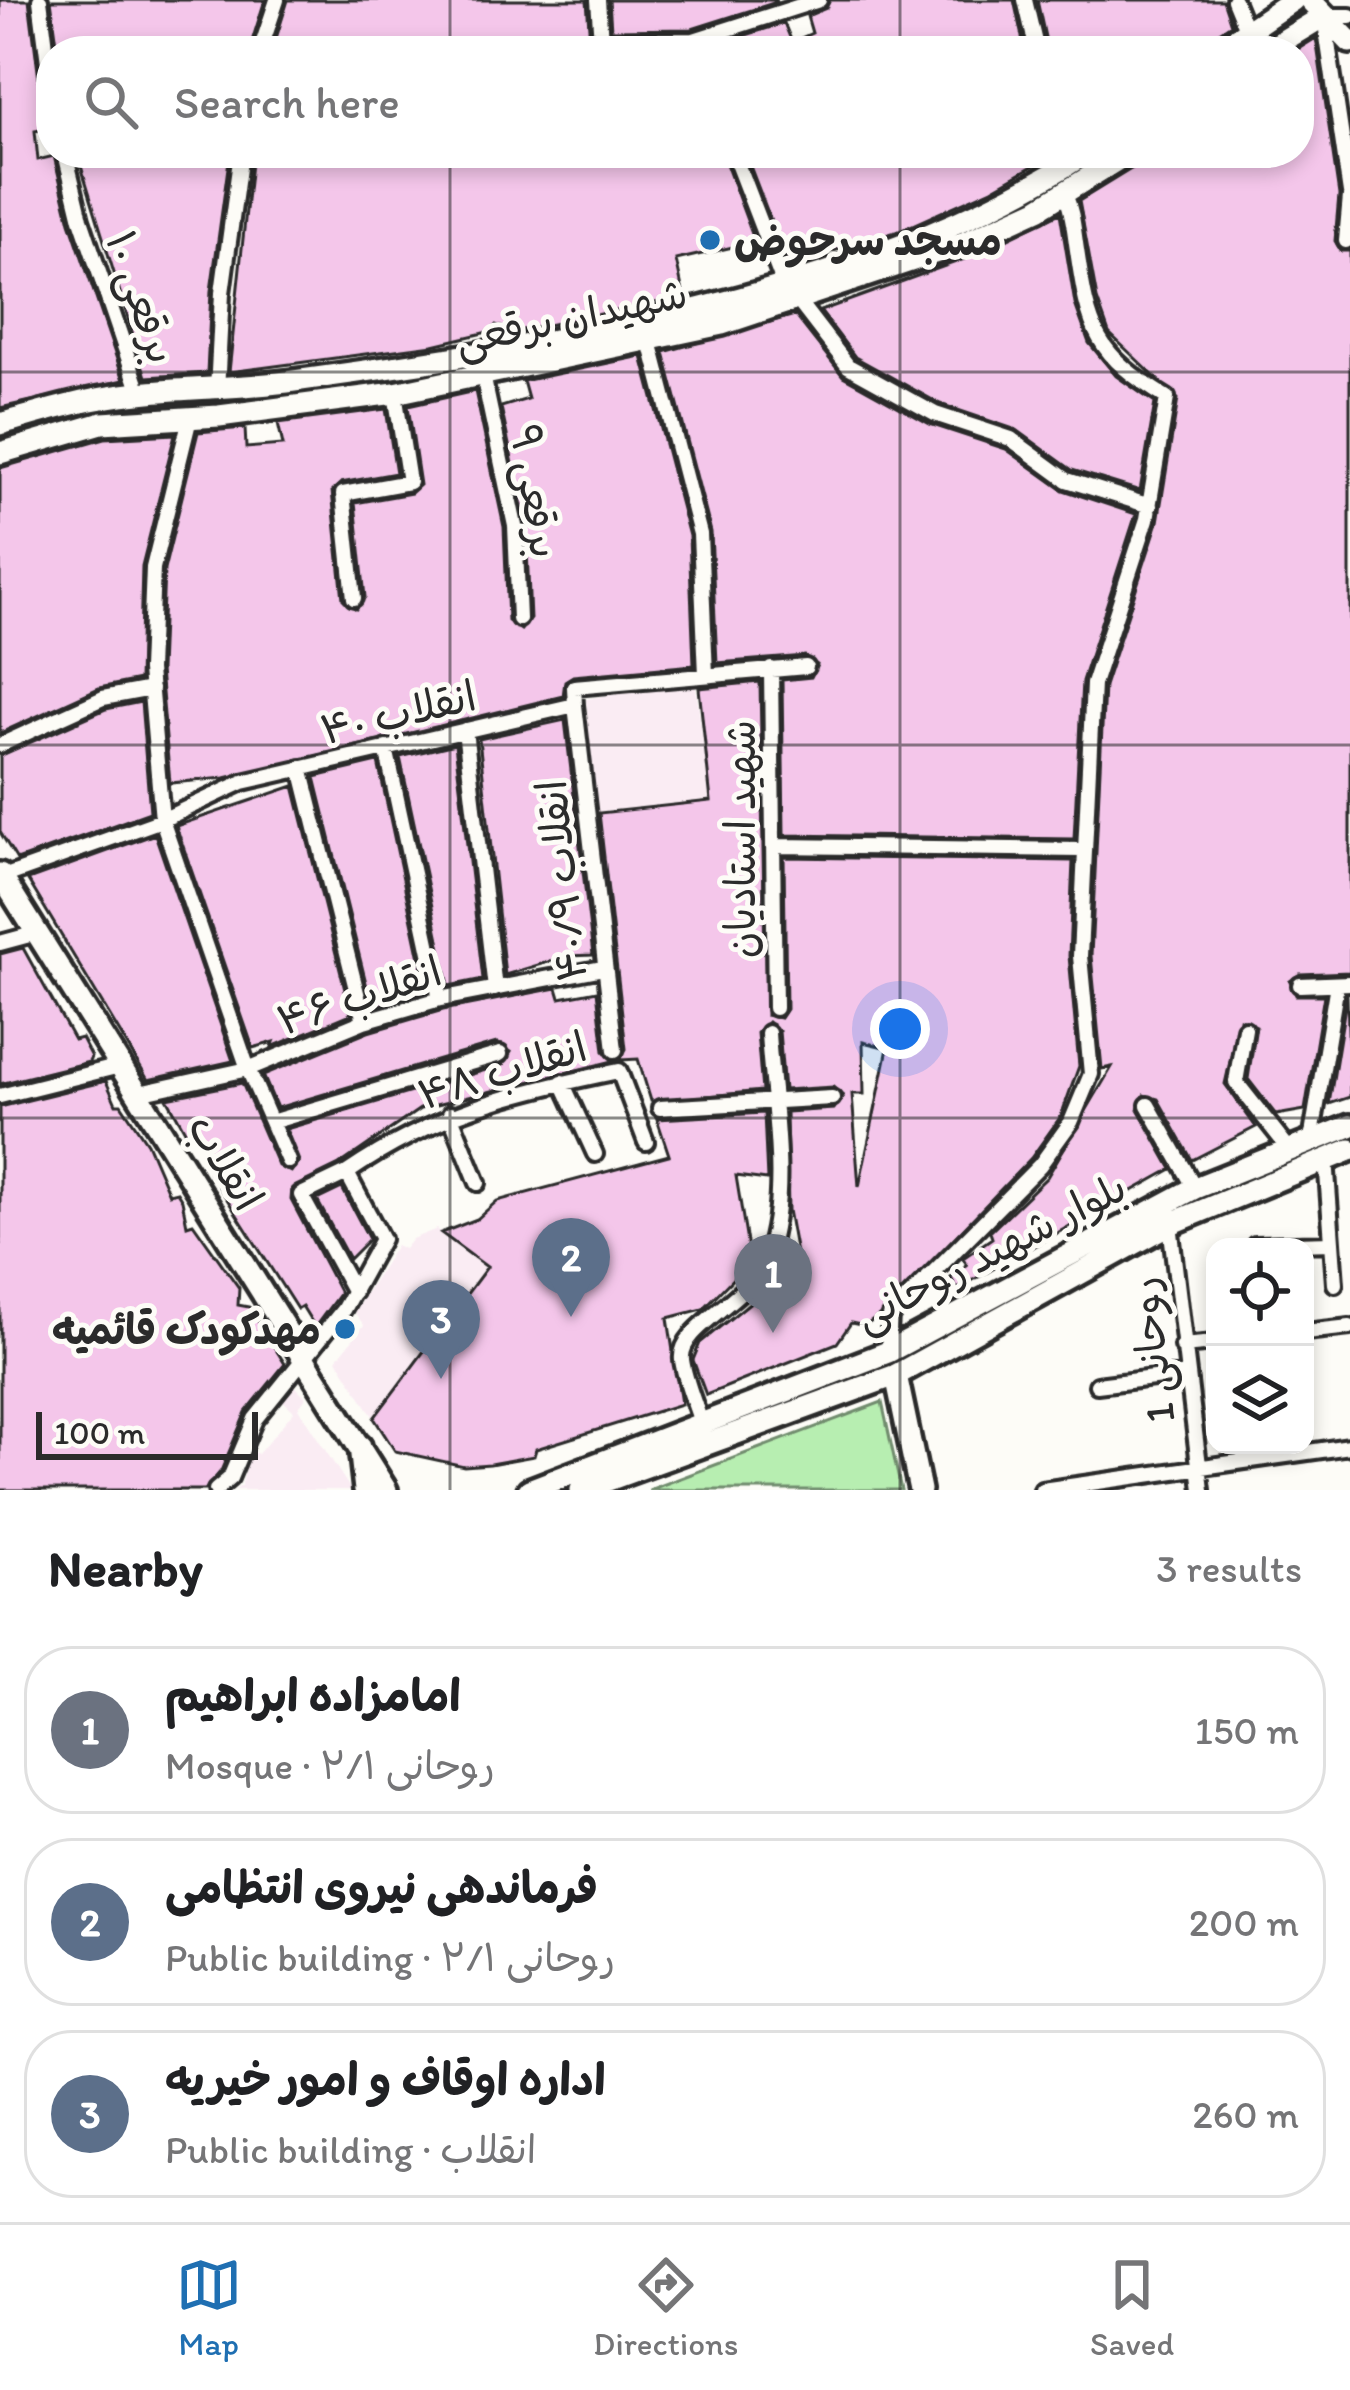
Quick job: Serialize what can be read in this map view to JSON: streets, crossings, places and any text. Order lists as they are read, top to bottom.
{
  "streets": {
    "main road": ["شهیدان برقعی", "انقلاب", "بلوار شهید روحانی"],
    "street": [
      "برقعی ۱۰",
      "برقعی ۹",
      "انقلاب ۴۰",
      "شهید استادیان",
      "انقلاب ۴۰/۹",
      "انقلاب ۴۶",
      "انقلاب ۴۸",
      "روحانی 1"
    ]
  },
  "crossings": [
    ["برقعی ۱۰", "شهیدان برقعی"],
    ["شهیدان برقعی", "برقعی ۹"],
    ["انقلاب ۴۰", "شهید استادیان"],
    ["انقلاب ۴۰", "انقلاب ۴۰/۹"],
    ["انقلاب ۴۰", "انقلاب"],
    ["انقلاب ۴۰/۹", "انقلاب ۴۶"],
    ["انقلاب ۴۶", "انقلاب"],
    ["بلوار شهید روحانی", "روحانی 1"]
  ],
  "places": ["مسجد سرحوض", "مهدکودک قائمیه"],
  "scale_bar": "100 m",
  "page": {
    "search": "Search here",
    "pins": ["2", "1", "3"],
    "scale": "100 m",
    "heading": ["Nearby", "3 results"],
    "list": [
      {
        "mark": "1",
        "name": "امامزاده ابراهیم",
        "note": "Mosque · روحانی ۲/۱",
        "value": "150 m"
      },
      {
        "mark": "2",
        "name": "فرماندهی نیروی انتظامی",
        "note": "Public building · روحانی ۲/۱",
        "value": "200 m"
      },
      {
        "mark": "3",
        "name": "اداره اوقاف و امور خیریه",
        "note": "Public building · انقلاب",
        "value": "260 m"
      }
    ],
    "nav": ["Map", "Directions", "Saved"]
  }
}
